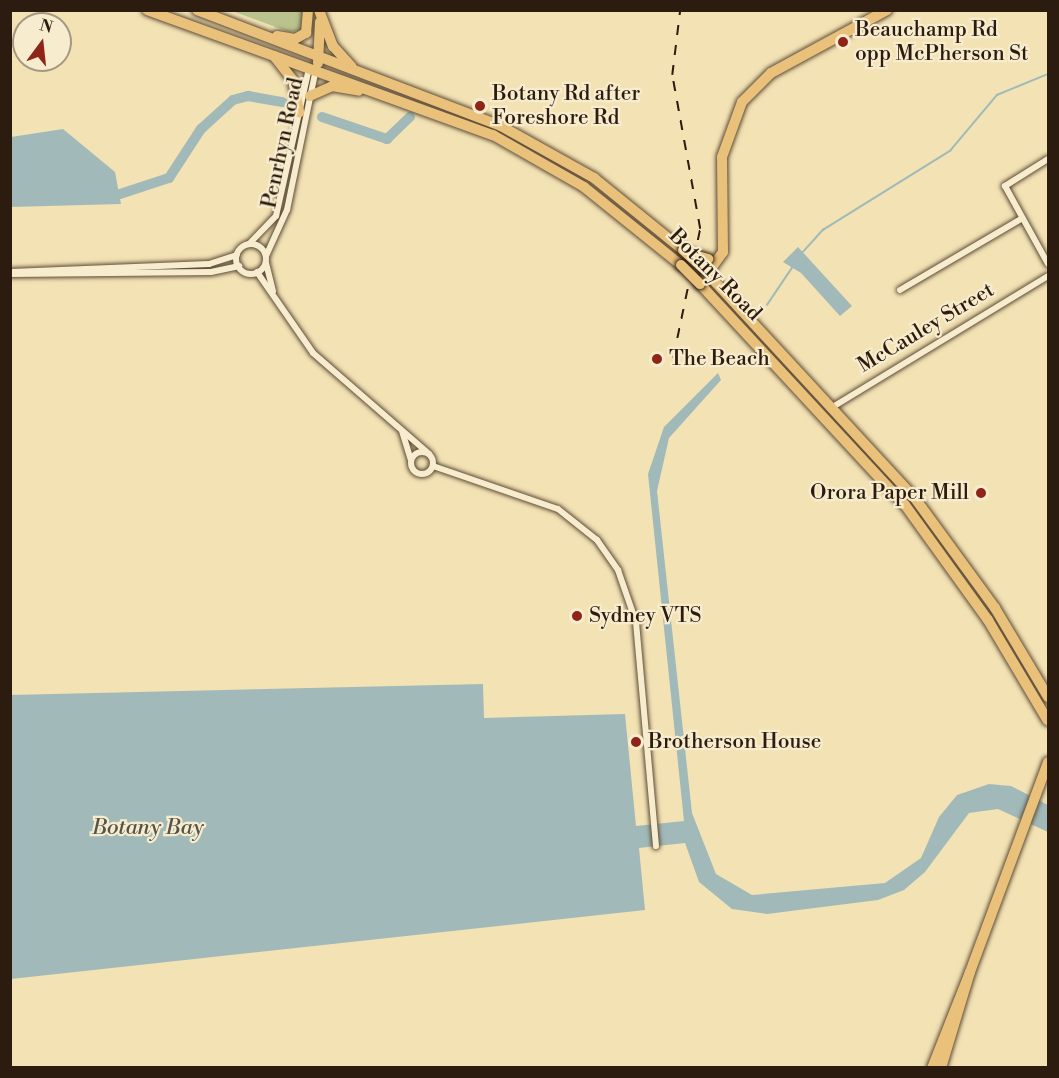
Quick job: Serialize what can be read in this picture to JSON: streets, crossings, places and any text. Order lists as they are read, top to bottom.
{
  "streets": {
    "main road": ["Botany Road"],
    "street": ["Penrhyn Road", "McCauley Street"]
  },
  "crossings": [
    ["Penrhyn Road", "Botany Road"],
    ["Botany Road", "McCauley Street"]
  ],
  "water": ["Botany Bay"],
  "places": [
    "Beauchamp Rd opp McPherson St",
    "Botany Rd after Foreshore Rd",
    "The Beach",
    "Orora Paper Mill",
    "Sydney VTS",
    "Brotherson House"
  ],
  "north": "top"
}
